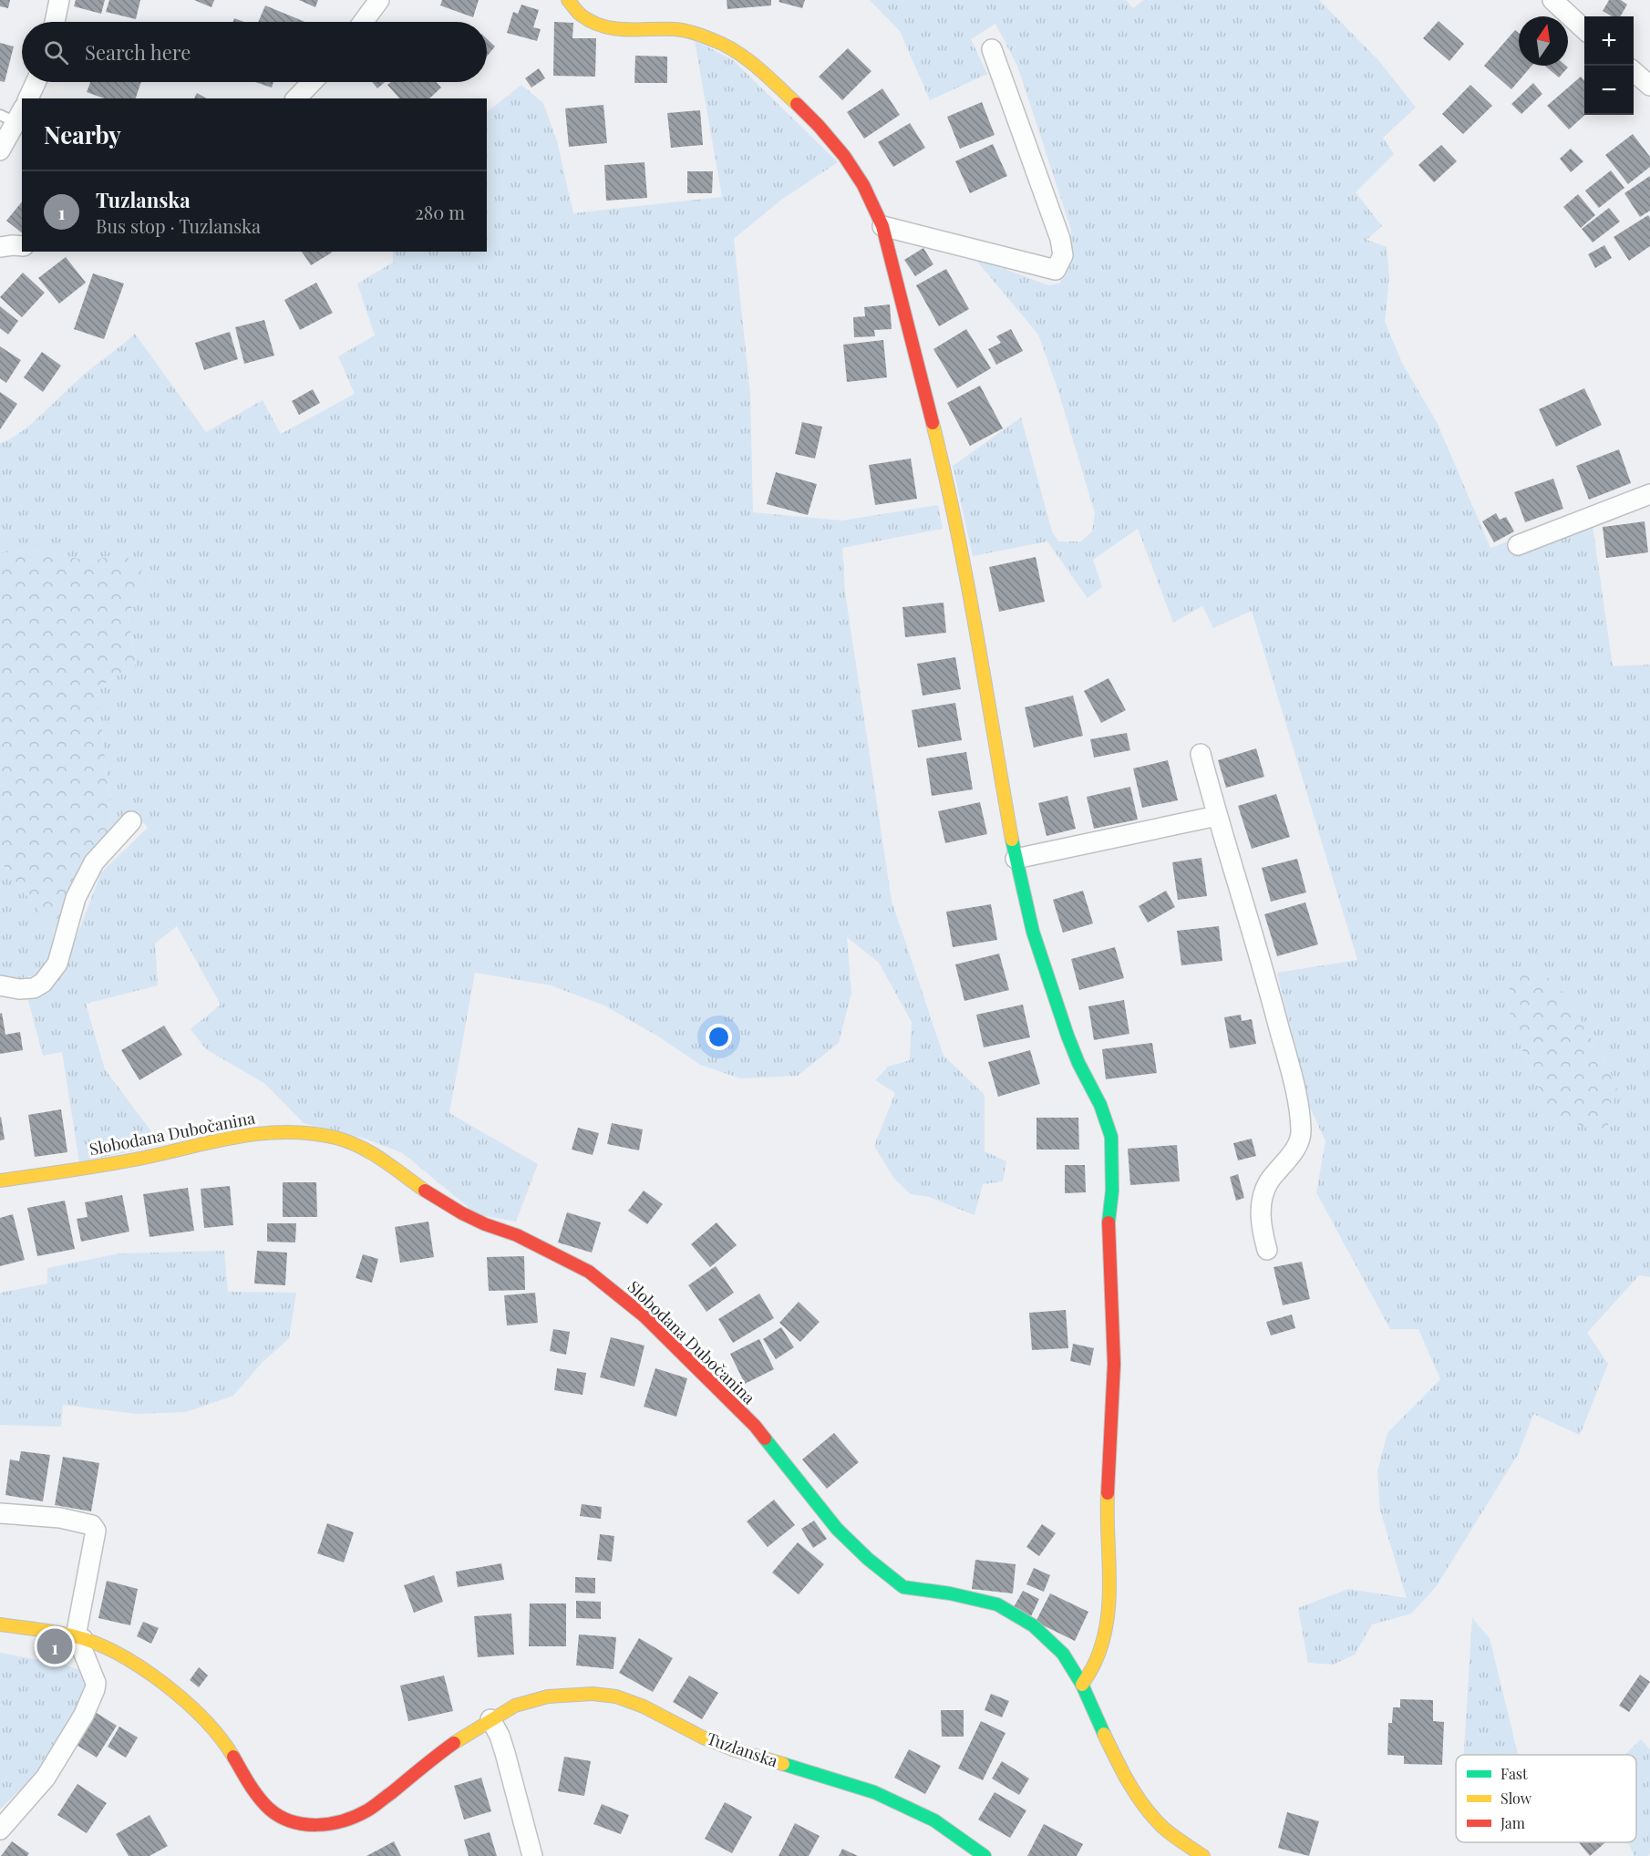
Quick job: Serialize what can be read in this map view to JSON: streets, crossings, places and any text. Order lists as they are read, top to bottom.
{
  "streets": {
    "street": ["Slobodana Dubočanina", "Tuzlanska"]
  },
  "legend": ["Fast", "Slow", "Jam"],
  "north": "top",
  "page": {
    "map_buttons": ["+", "−"],
    "search": "Search here",
    "heading": "Nearby",
    "list": [
      {
        "mark": "1",
        "name": "Tuzlanska",
        "note": "Bus stop · Tuzlanska",
        "value": "280 m"
      }
    ],
    "pins": "1"
  }
}
